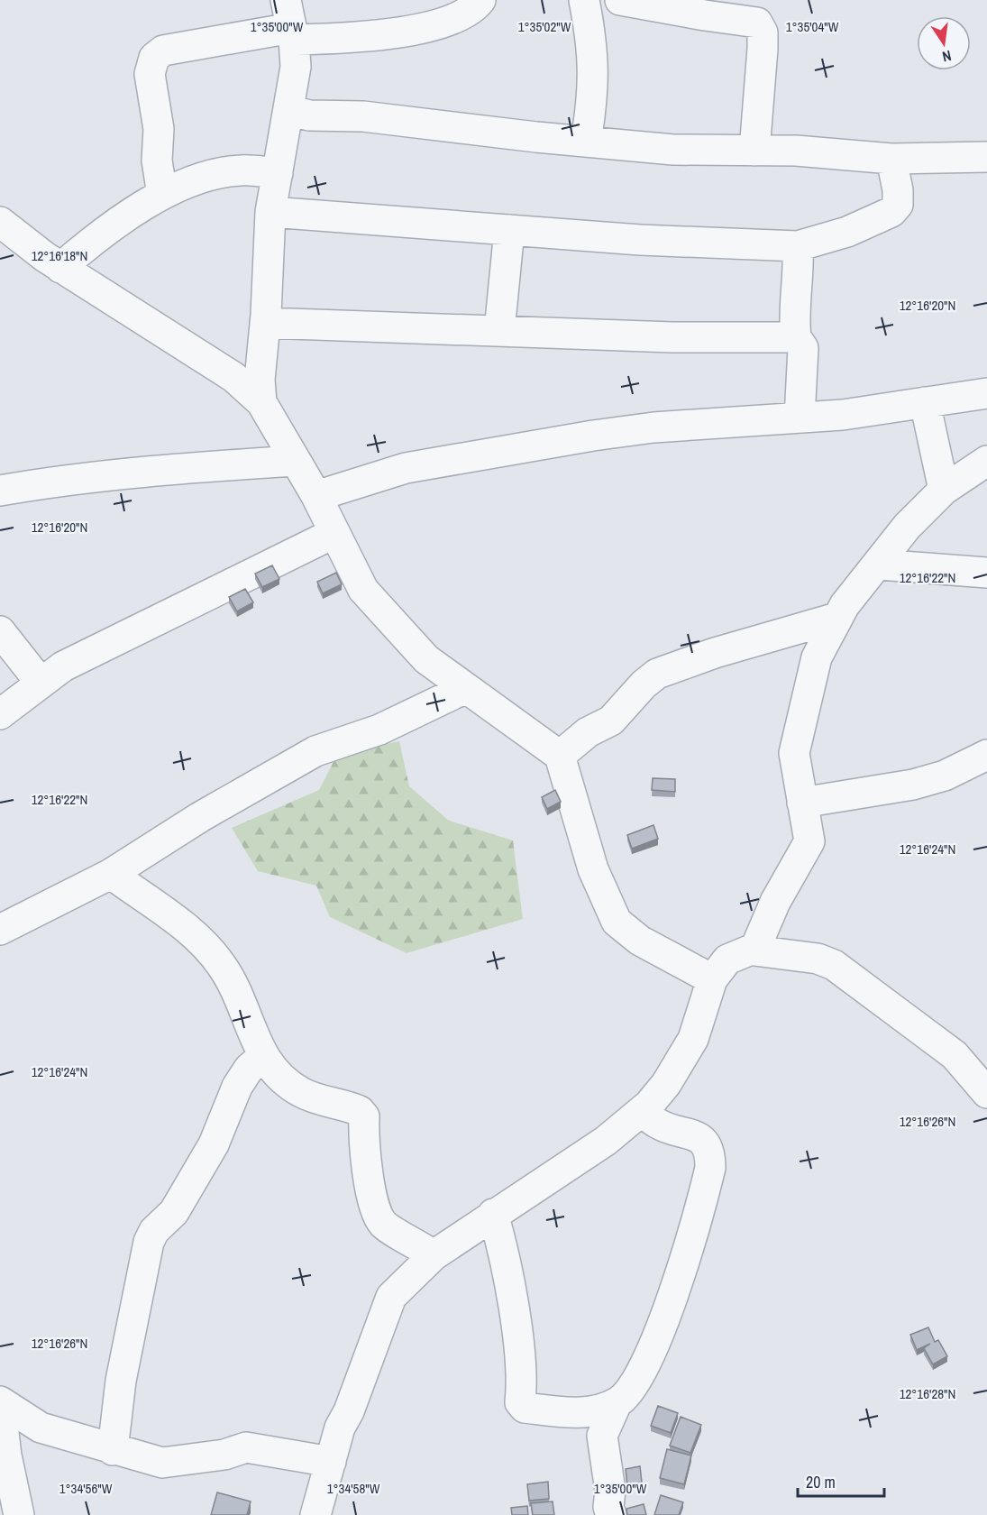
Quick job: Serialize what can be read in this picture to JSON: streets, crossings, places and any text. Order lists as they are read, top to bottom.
{
  "scale_bar": "20 m",
  "north": "bottom",
  "coordinates": [
    "1°35'00\"W",
    "1°35'02\"W",
    "1°35'04\"W",
    "12°16'18\"N",
    "12°16'20\"N",
    "12°16'22\"N",
    "12°16'24\"N",
    "12°16'26\"N",
    "12°16'28\"N",
    "1°34'56\"W",
    "1°34'58\"W"
  ]
}
